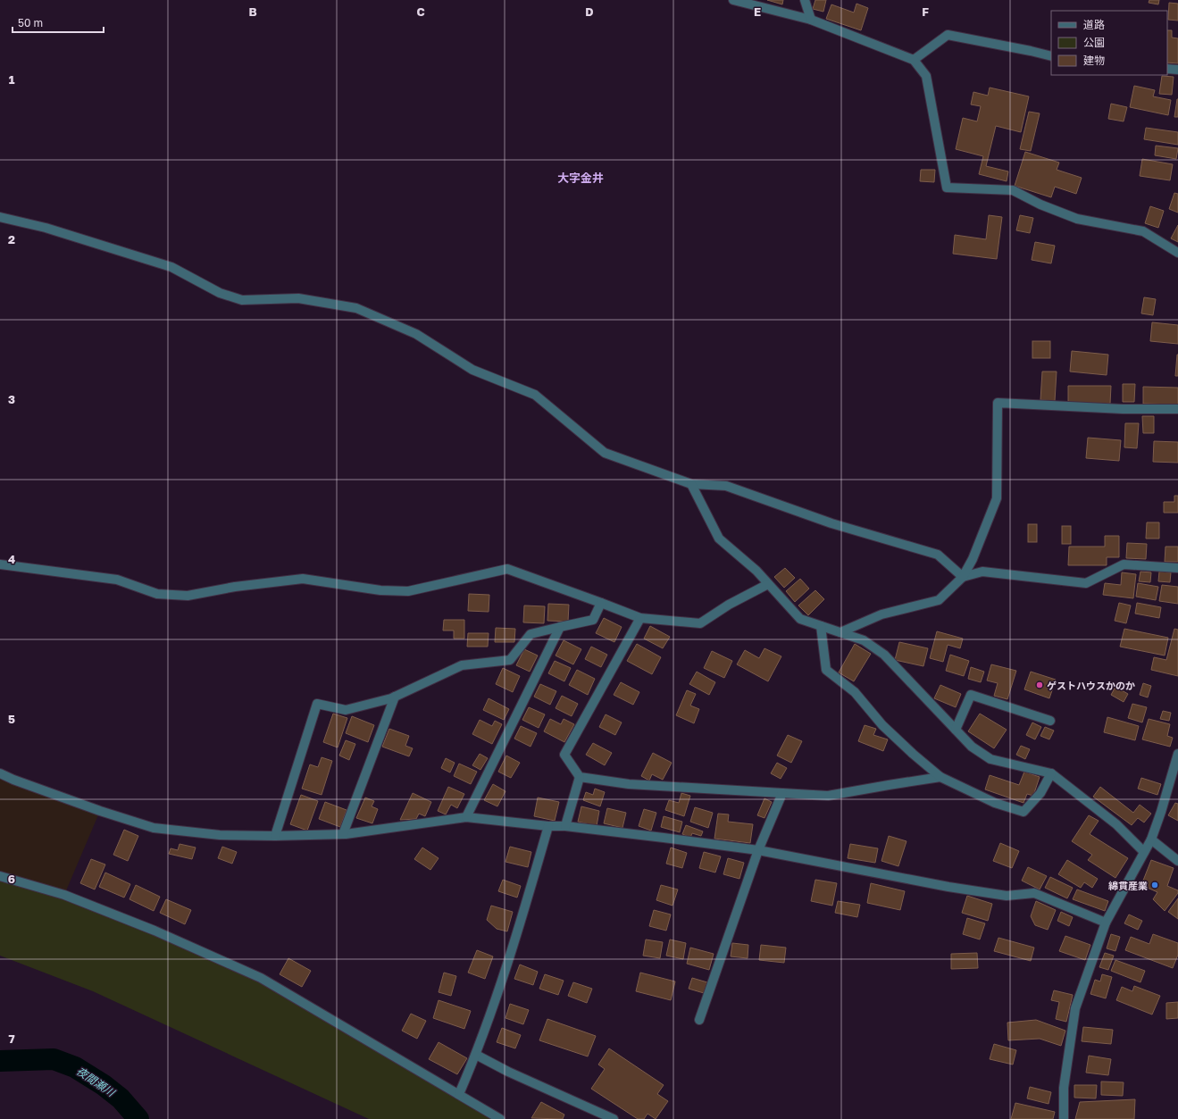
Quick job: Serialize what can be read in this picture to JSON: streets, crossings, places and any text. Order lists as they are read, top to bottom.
{
  "districts": ["大字金井"],
  "water": ["夜間瀬川"],
  "places": ["ゲストハウスかのか", "綿貫産業"],
  "legend": ["道路", "公園", "建物"],
  "scale_bar": "50 m",
  "grid": {
    "columns": [
      "B",
      "C",
      "D",
      "E",
      "F"
    ],
    "rows": [
      "1",
      "2",
      "3",
      "4",
      "5",
      "6",
      "7"
    ]
  }
}
